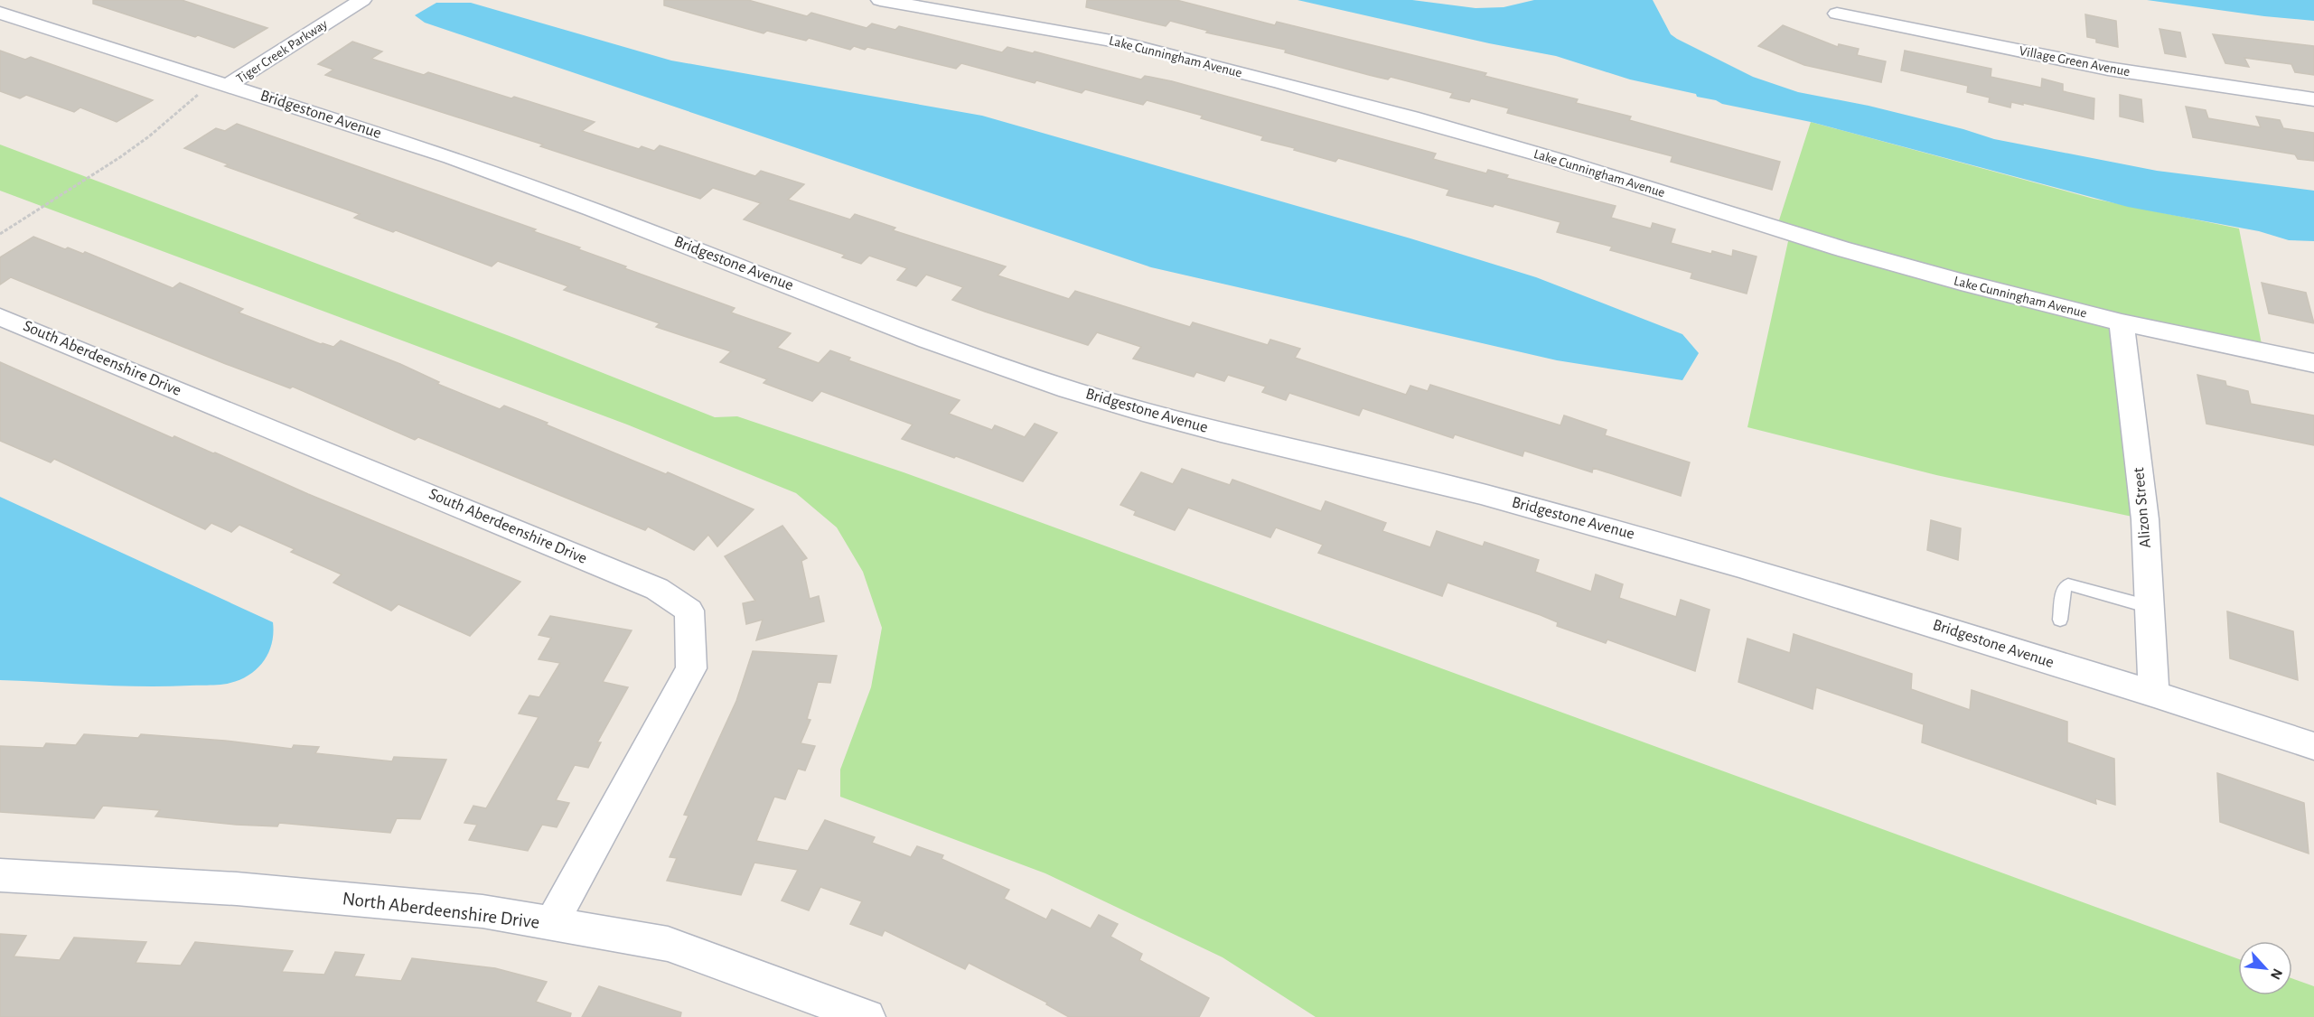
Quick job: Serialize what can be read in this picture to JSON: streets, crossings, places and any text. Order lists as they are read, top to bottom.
{
  "streets": {
    "street": [
      "Tiger Creek Parkway",
      "Lake Cunningham Avenue",
      "Village Green Avenue",
      "Bridgestone Avenue",
      "South Aberdeenshire Drive",
      "Alizon Street",
      "North Aberdeenshire Drive"
    ]
  },
  "crossings": [
    ["Tiger Creek Parkway", "Bridgestone Avenue"],
    ["Lake Cunningham Avenue", "Alizon Street"],
    ["Bridgestone Avenue", "Alizon Street"],
    ["South Aberdeenshire Drive", "North Aberdeenshire Drive"]
  ],
  "north": "bottom right"
}
